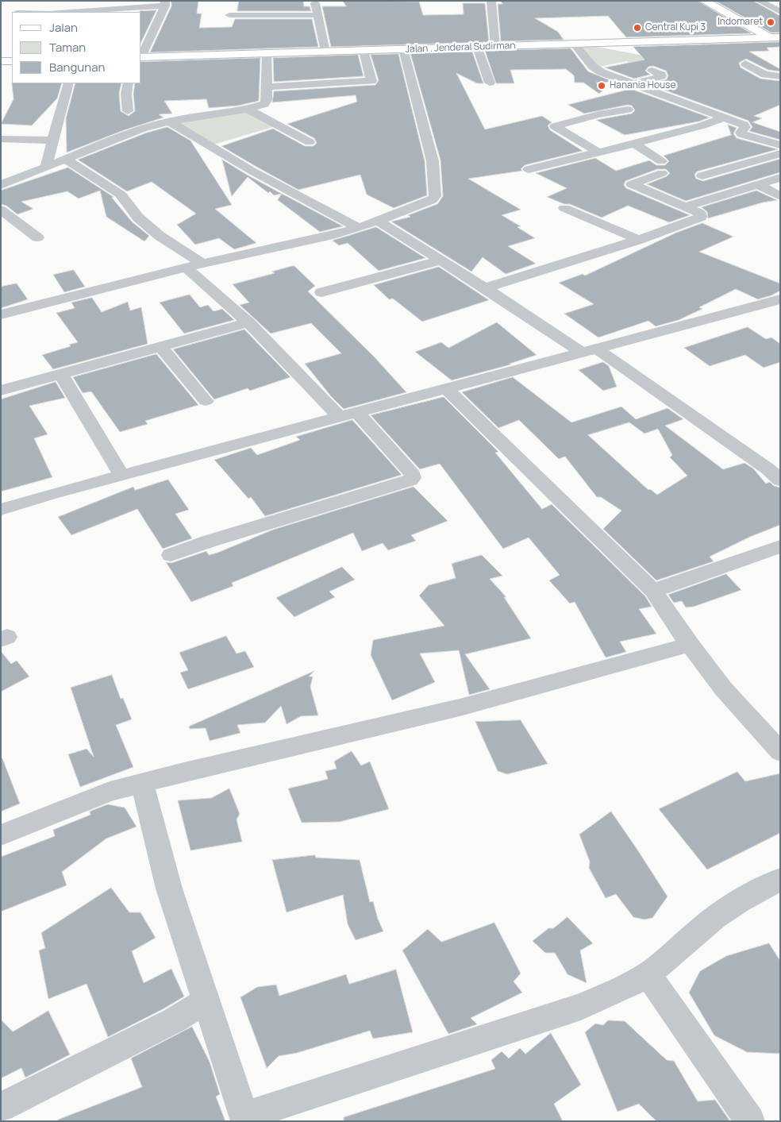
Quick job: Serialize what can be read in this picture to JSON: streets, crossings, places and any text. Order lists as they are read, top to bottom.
{
  "streets": {
    "street": ["Jalan . Jenderal Sudirman"]
  },
  "places": ["Indomaret", "Central Kupi 3", "Hanania House"],
  "legend": ["Jalan", "Taman", "Bangunan"]
}
